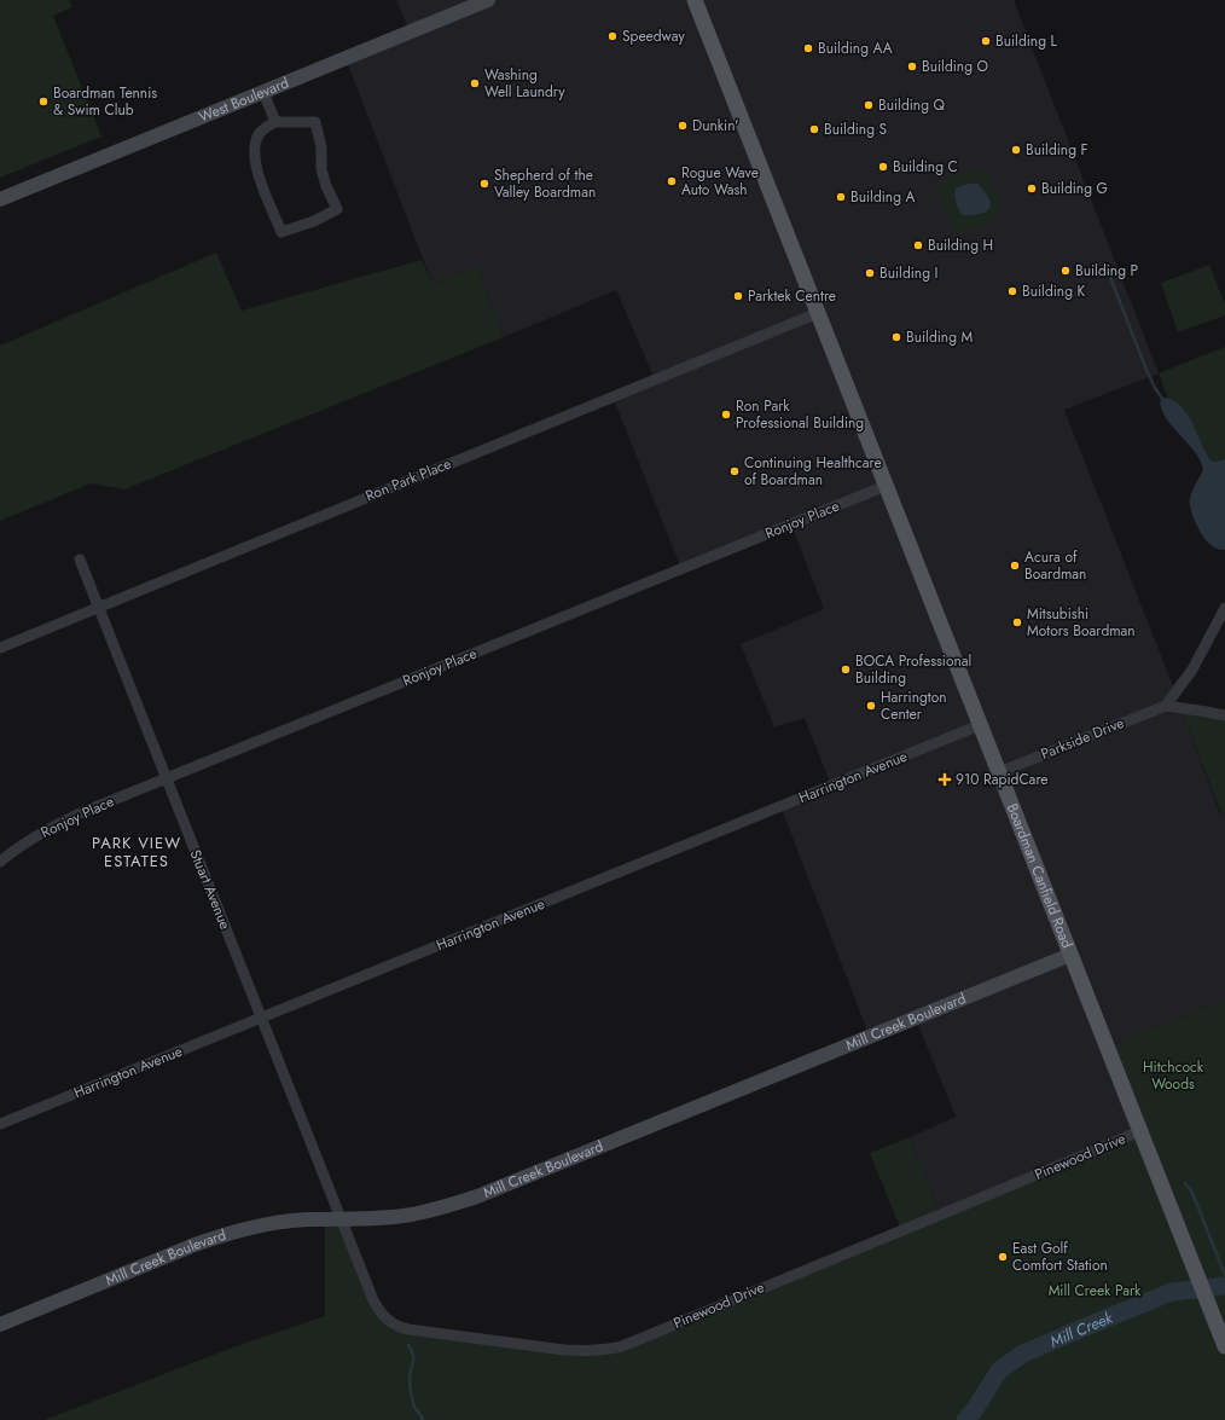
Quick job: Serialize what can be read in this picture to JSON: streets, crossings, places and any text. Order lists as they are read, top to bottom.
{
  "streets": {
    "main road": ["Boardman Canfield Road"],
    "street": [
      "West Boulevard",
      "Ron Park Place",
      "Ronjoy Place",
      "Parkside Drive",
      "Harrington Avenue",
      "Stuart Avenue",
      "Mill Creek Boulevard",
      "Pinewood Drive"
    ]
  },
  "crossings": [
    ["Ron Park Place", "Boardman Canfield Road"],
    ["Ron Park Place", "Stuart Avenue"],
    ["Ronjoy Place", "Boardman Canfield Road"],
    ["Ronjoy Place", "Stuart Avenue"],
    ["Parkside Drive", "Boardman Canfield Road"],
    ["Harrington Avenue", "Boardman Canfield Road"],
    ["Harrington Avenue", "Stuart Avenue"],
    ["Boardman Canfield Road", "Mill Creek Boulevard"],
    ["Boardman Canfield Road", "Pinewood Drive"],
    ["Stuart Avenue", "Mill Creek Boulevard"],
    ["Stuart Avenue", "Pinewood Drive"],
    ["Mill Creek Boulevard", "Pinewood Drive"]
  ],
  "districts": ["PARK VIEW ESTATES"],
  "water": ["Mill Creek"],
  "parks": ["Hitchcock Woods", "Mill Creek Park"],
  "places": {
    "other": [
      "Speedway",
      "Building L",
      "Building AA",
      "Building O",
      "Washing Well Laundry",
      "Boardman Tennis & Swim Club",
      "Building Q",
      "Dunkin'",
      "Building S",
      "Building F",
      "Building C",
      "Rogue Wave Auto Wash",
      "Shepherd of the Valley Boardman",
      "Building G",
      "Building A",
      "Building H",
      "Building P",
      "Building I",
      "Building K",
      "Parktek Centre",
      "Building M",
      "Ron Park Professional Building",
      "Continuing Healthcare of Boardman",
      "Acura of Boardman",
      "Mitsubishi Motors Boardman",
      "BOCA Professional Building",
      "Harrington Center",
      "East Golf Comfort Station"
    ],
    "health": ["910 RapidCare"]
  }
}
